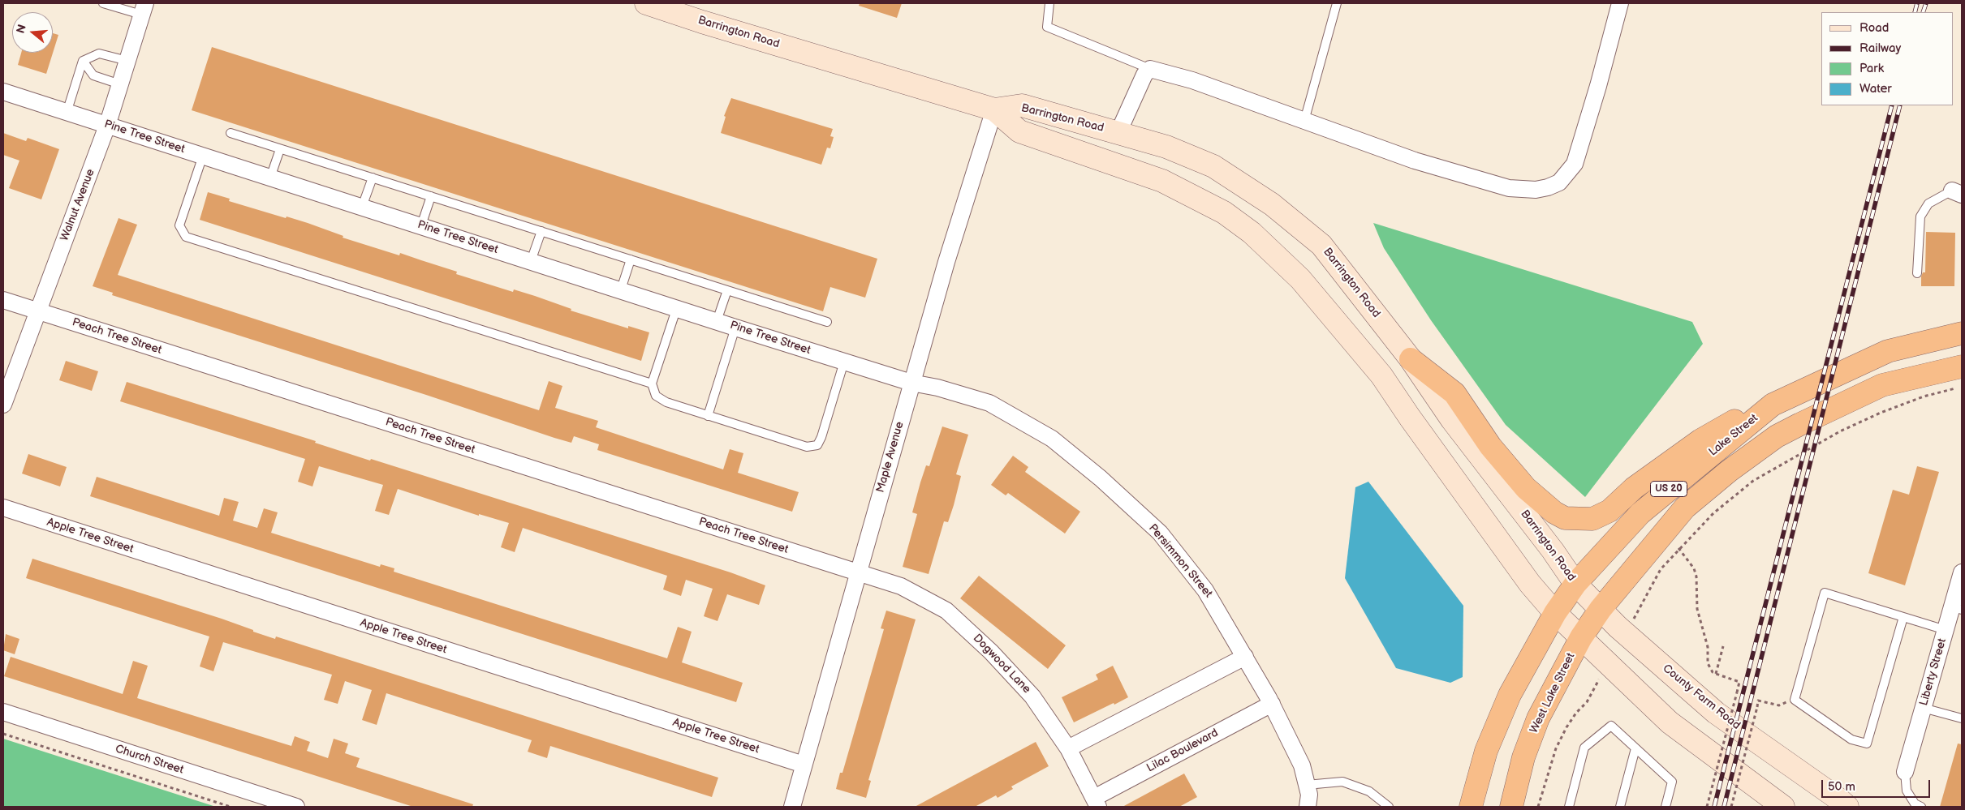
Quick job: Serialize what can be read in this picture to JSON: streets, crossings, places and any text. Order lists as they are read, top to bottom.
{
  "streets": {
    "highway": ["Lake Street", "US 20", "West Lake Street"],
    "main road": ["Barrington Road", "County Farm Road"],
    "street": [
      "Pine Tree Street",
      "Walnut Avenue",
      "Peach Tree Street",
      "Maple Avenue",
      "Apple Tree Street",
      "Persimmon Street",
      "Dogwood Lane",
      "Liberty Street",
      "Lilac Boulevard",
      "Church Street"
    ]
  },
  "crossings": [
    ["Barrington Road", "Lake Street"],
    ["Barrington Road", "Maple Avenue"],
    ["Barrington Road", "US 20"],
    ["Barrington Road", "West Lake Street"],
    ["Barrington Road", "County Farm Road"],
    ["Pine Tree Street", "Walnut Avenue"],
    ["Pine Tree Street", "Maple Avenue"],
    ["Pine Tree Street", "Persimmon Street"],
    ["Walnut Avenue", "Peach Tree Street"],
    ["Peach Tree Street", "Maple Avenue"],
    ["Peach Tree Street", "Dogwood Lane"],
    ["Lake Street", "US 20"],
    ["Maple Avenue", "Apple Tree Street"],
    ["Maple Avenue", "Persimmon Street"],
    ["Maple Avenue", "Dogwood Lane"],
    ["US 20", "West Lake Street"],
    ["US 20", "County Farm Road"],
    ["Persimmon Street", "Lilac Boulevard"],
    ["Dogwood Lane", "Lilac Boulevard"],
    ["West Lake Street", "County Farm Road"]
  ],
  "legend": [
    "Road",
    "Railway",
    "Park",
    "Water"
  ],
  "scale_bar": "50 m",
  "north": "left"
}
